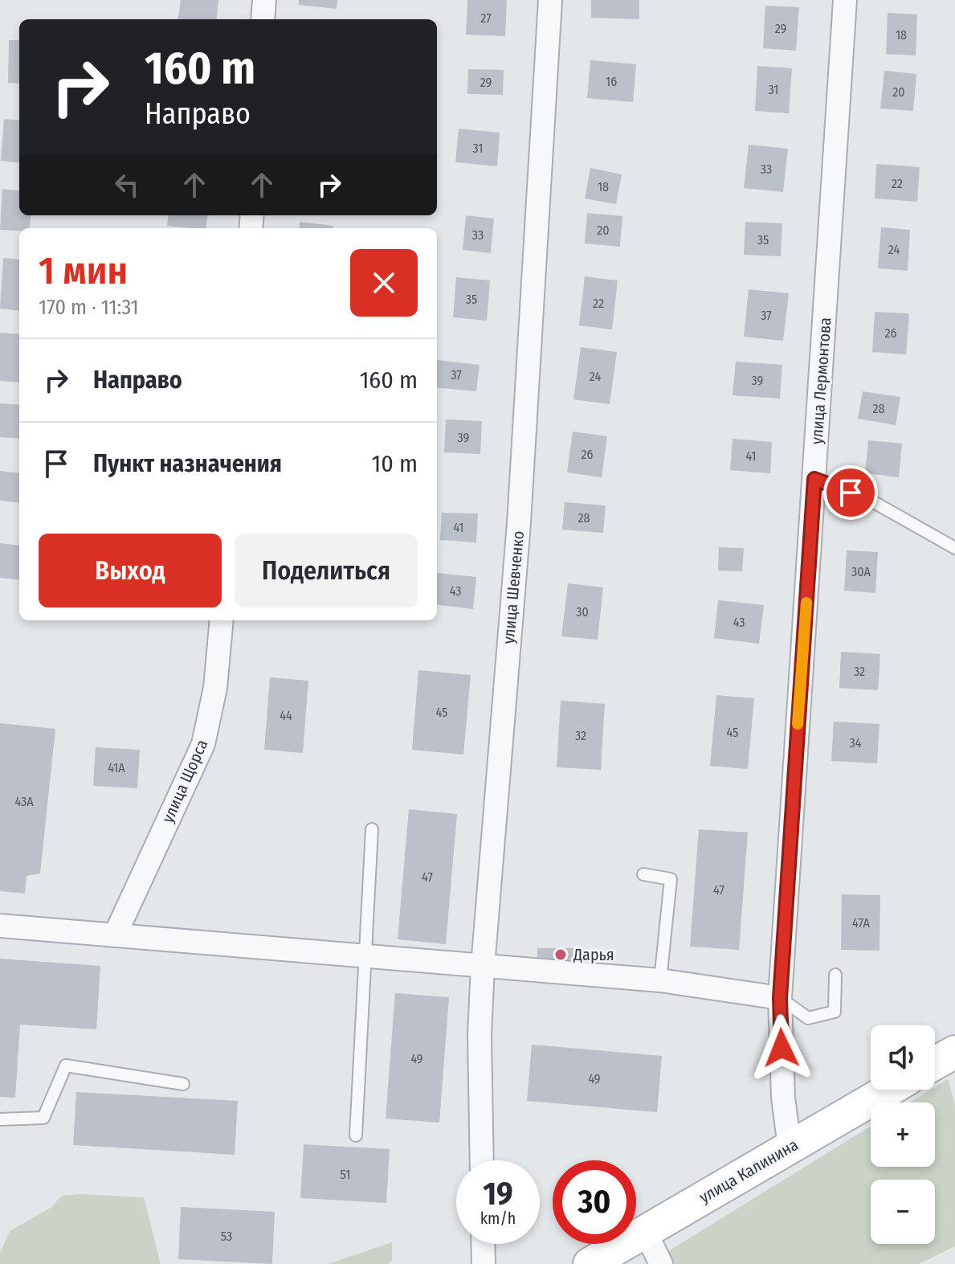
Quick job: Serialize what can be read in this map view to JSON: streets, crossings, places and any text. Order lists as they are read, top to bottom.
{
  "streets": {
    "main road": ["улица Калинина"],
    "street": ["улица Лермонтова", "улица Шевченко", "улица Щорса"]
  },
  "crossings": [
    ["улица Лермонтова", "улица Калинина"]
  ],
  "places": ["Дарья"],
  "house_numbers": [
    "27",
    "29",
    "18",
    "16",
    "29",
    "31",
    "20",
    "31",
    "33",
    "22",
    "18",
    "20",
    "33",
    "35",
    "24",
    "35",
    "22",
    "37",
    "26",
    "37",
    "24",
    "39",
    "28",
    "39",
    "26",
    "41",
    "28",
    "41",
    "30А",
    "43",
    "30",
    "43",
    "32",
    "45",
    "44",
    "45",
    "32",
    "34",
    "41А",
    "43А",
    "47",
    "47",
    "47А",
    "49",
    "49",
    "51",
    "53"
  ],
  "page": {
    "turn": ["160 m", "Направо"],
    "heading": ["1 мин", "170 m · 11:31"],
    "list": [
      {
        "name": "Направо",
        "value": "160 m"
      },
      {
        "name": "Пункт назначения",
        "value": "10 m"
      }
    ],
    "buttons": ["Выход", "Поделиться"],
    "map_buttons": ["+", "−"],
    "speed": "19 km/h",
    "limit": "30"
  }
}
